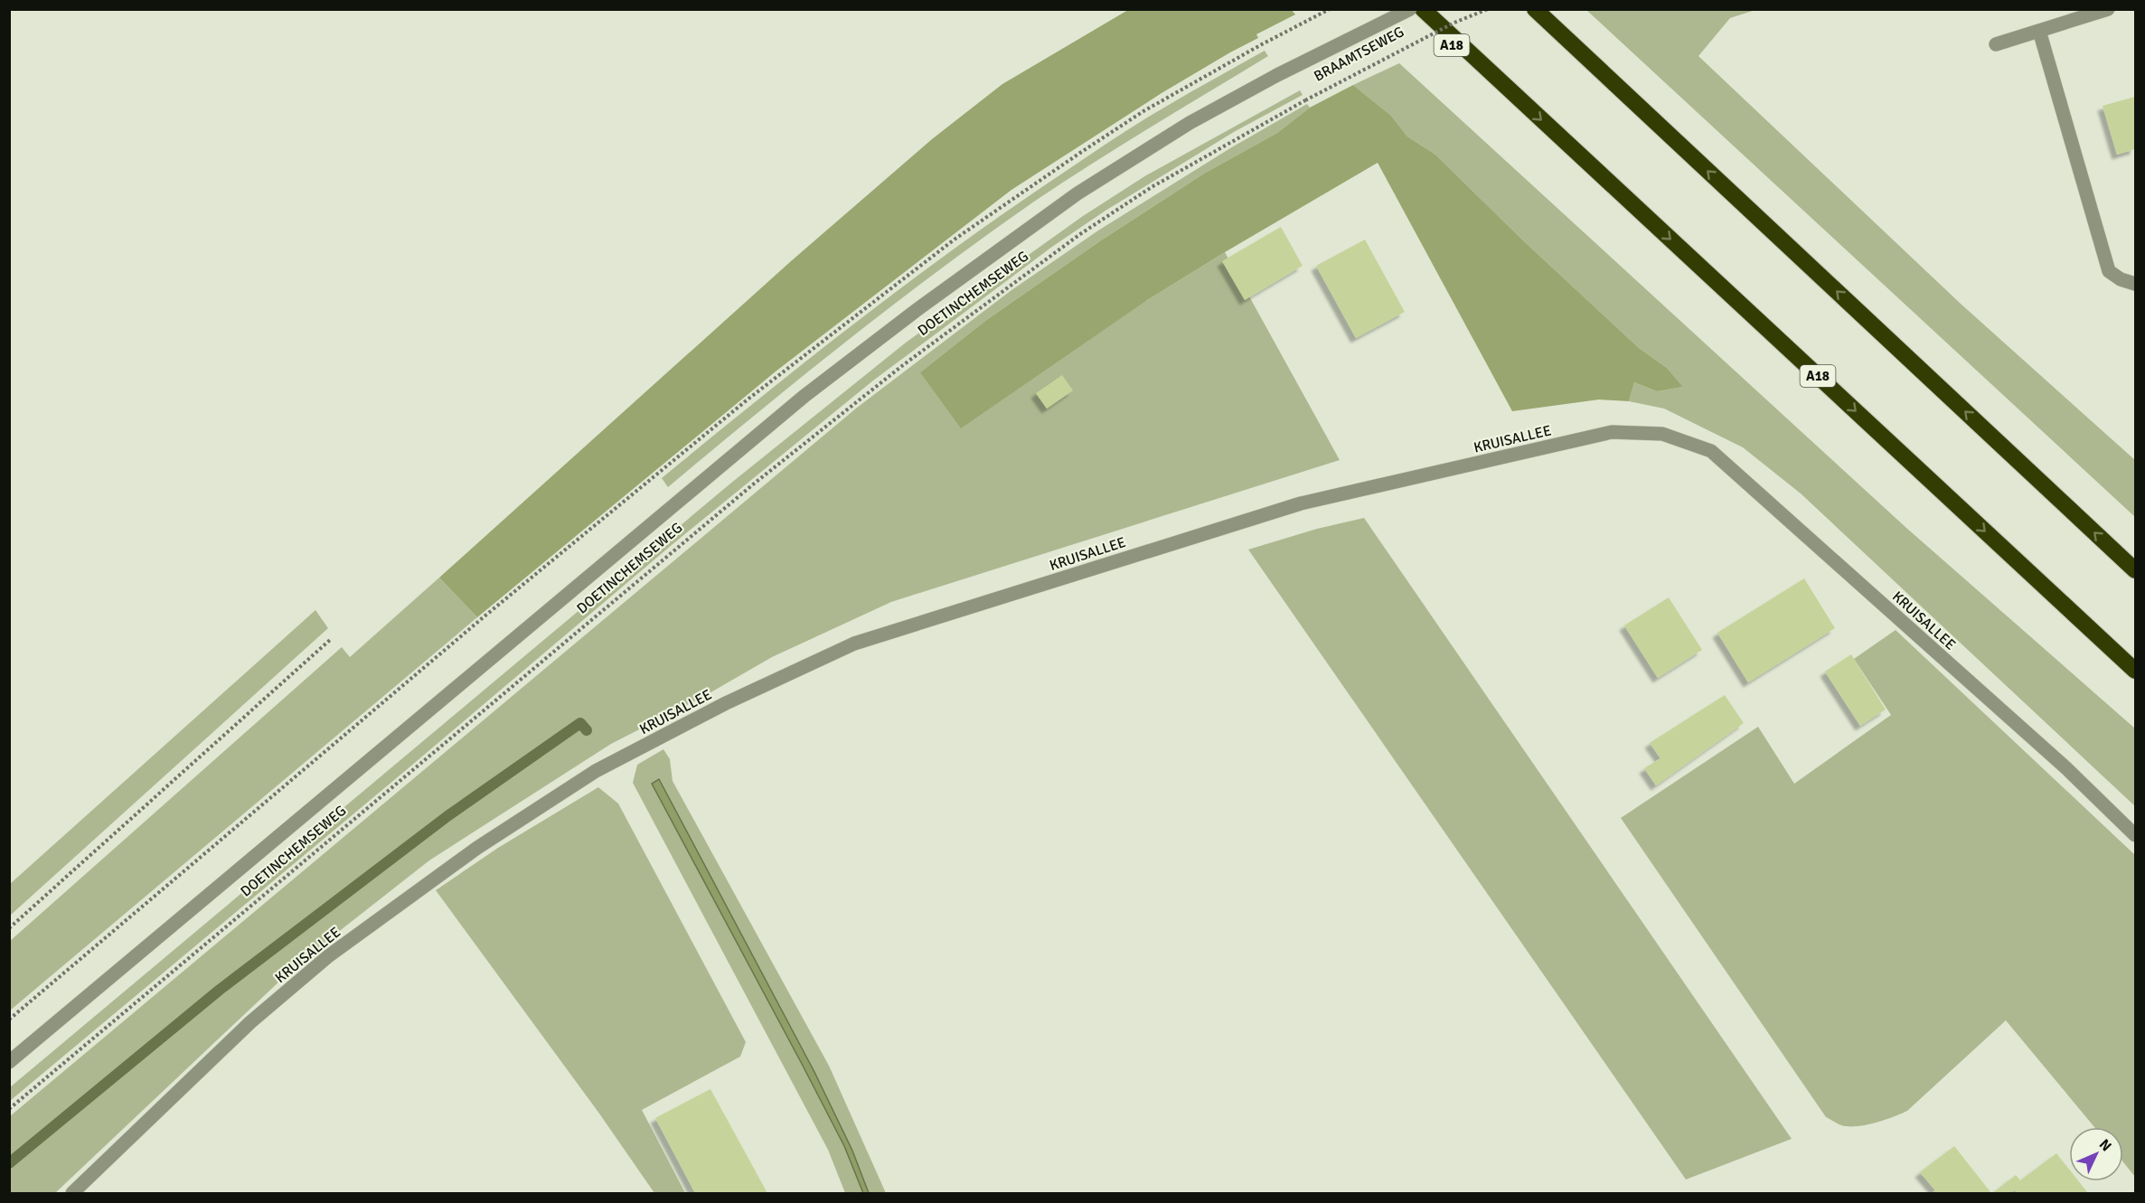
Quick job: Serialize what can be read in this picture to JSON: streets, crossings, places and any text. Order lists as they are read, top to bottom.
{
  "streets": {
    "highway": ["A18"],
    "street": ["BRAAMTSEWEG", "DOETINCHEMSEWEG", "KRUISALLEE"]
  },
  "crossings": [
    ["BRAAMTSEWEG", "DOETINCHEMSEWEG"]
  ],
  "north": "top right"
}
